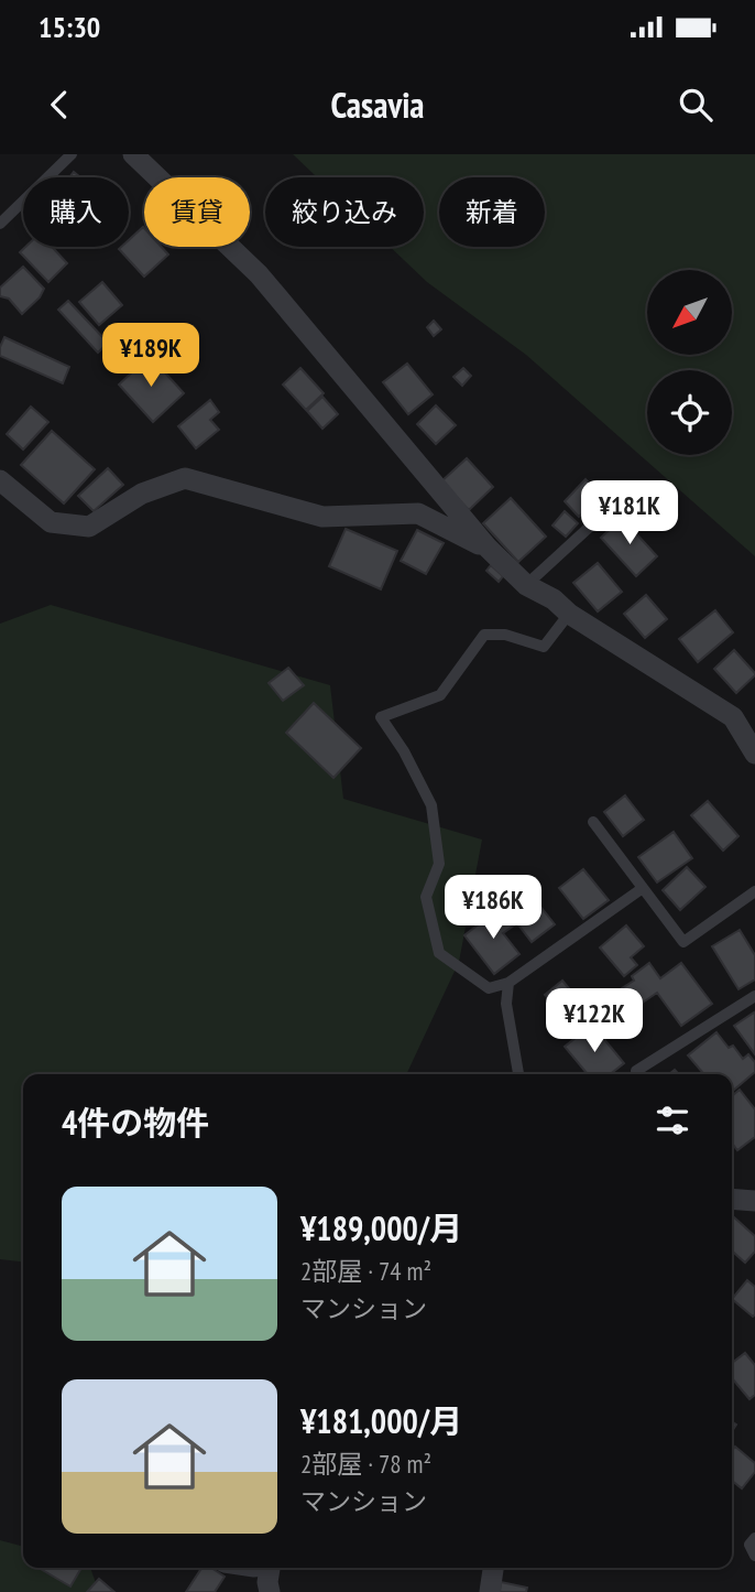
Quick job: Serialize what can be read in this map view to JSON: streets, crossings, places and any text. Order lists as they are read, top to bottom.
{
  "north": "bottom left",
  "page": {
    "status": "15:30",
    "header": "Casavia",
    "chip": [
      "購入",
      "賃貸",
      "絞り込み",
      "新着"
    ],
    "price": [
      "¥189K",
      "¥181K",
      "¥186K",
      "¥122K"
    ],
    "heading": "4件の物件",
    "list": [
      {
        "name": "¥189,000/月",
        "note": "2部屋 · 74 m² · マンション"
      },
      {
        "name": "¥181,000/月",
        "note": "2部屋 · 78 m² · マンション"
      }
    ]
  }
}
